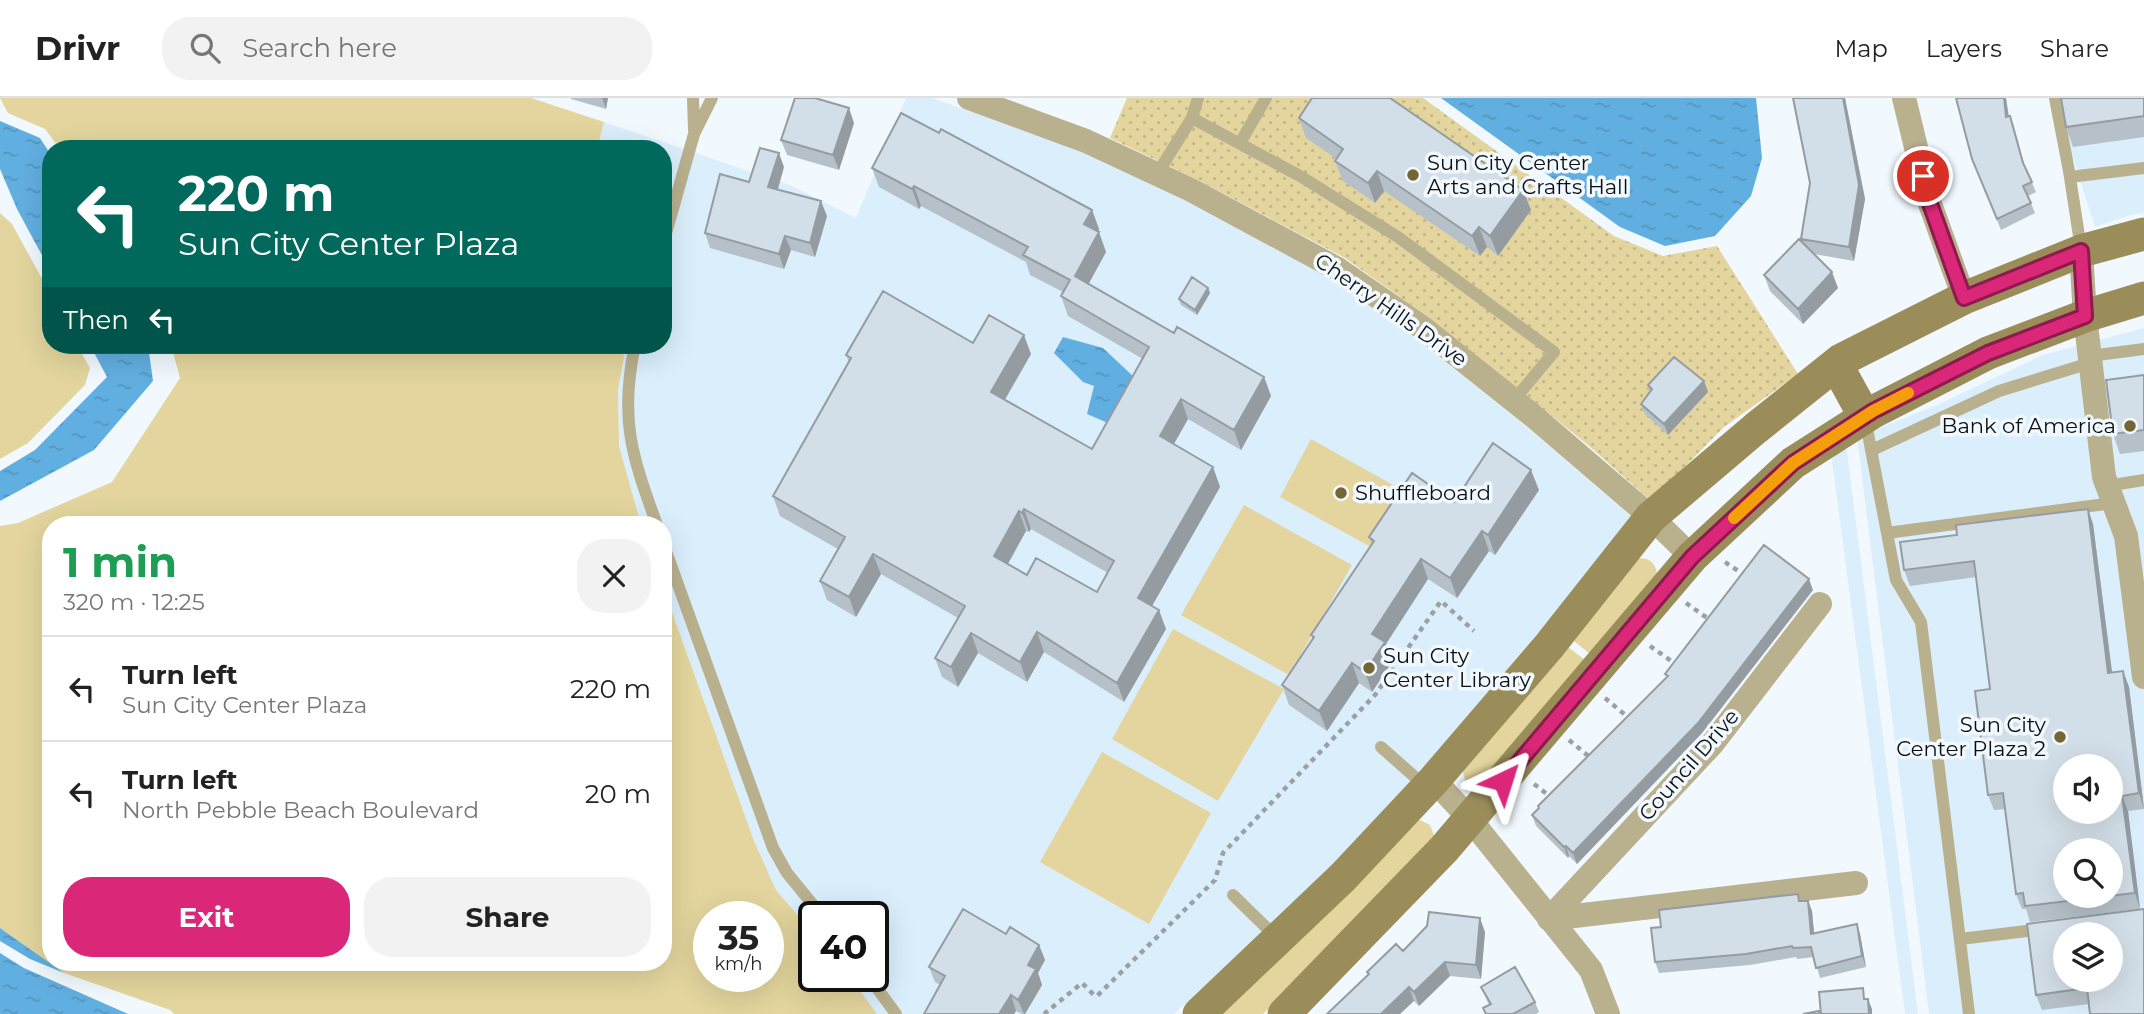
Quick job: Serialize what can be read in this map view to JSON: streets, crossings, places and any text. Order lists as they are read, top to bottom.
{
  "streets": {
    "street": ["Cherry Hills Drive", "Council Drive"]
  },
  "places": [
    "Sun City Center Arts and Crafts Hall",
    "Bank of America",
    "Shuffleboard",
    "Sun City Center Library",
    "Sun City Center Plaza 2"
  ],
  "page": {
    "header": "Drivr",
    "search": "Search here",
    "nav": ["Map", "Layers", "Share"],
    "turn": ["220 m", "Sun City Center Plaza"],
    "then": "Then",
    "heading": ["1 min", "320 m · 12:25"],
    "list": [
      {
        "name": "Turn left",
        "note": "Sun City Center Plaza",
        "value": "220 m"
      },
      {
        "name": "Turn left",
        "note": "North Pebble Beach Boulevard",
        "value": "20 m"
      }
    ],
    "buttons": ["Exit", "Share"],
    "speed": "35 km/h",
    "limit": "40"
  }
}
